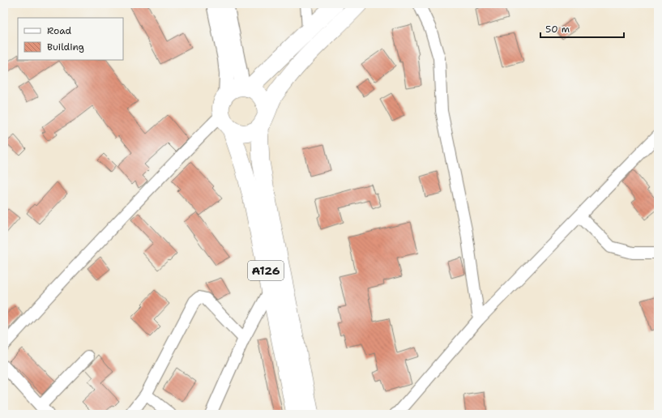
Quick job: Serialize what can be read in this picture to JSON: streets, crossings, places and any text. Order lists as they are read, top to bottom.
{
  "streets": {
    "highway": ["A126"]
  },
  "legend": ["Road", "Building"],
  "scale_bar": "50 m"
}
